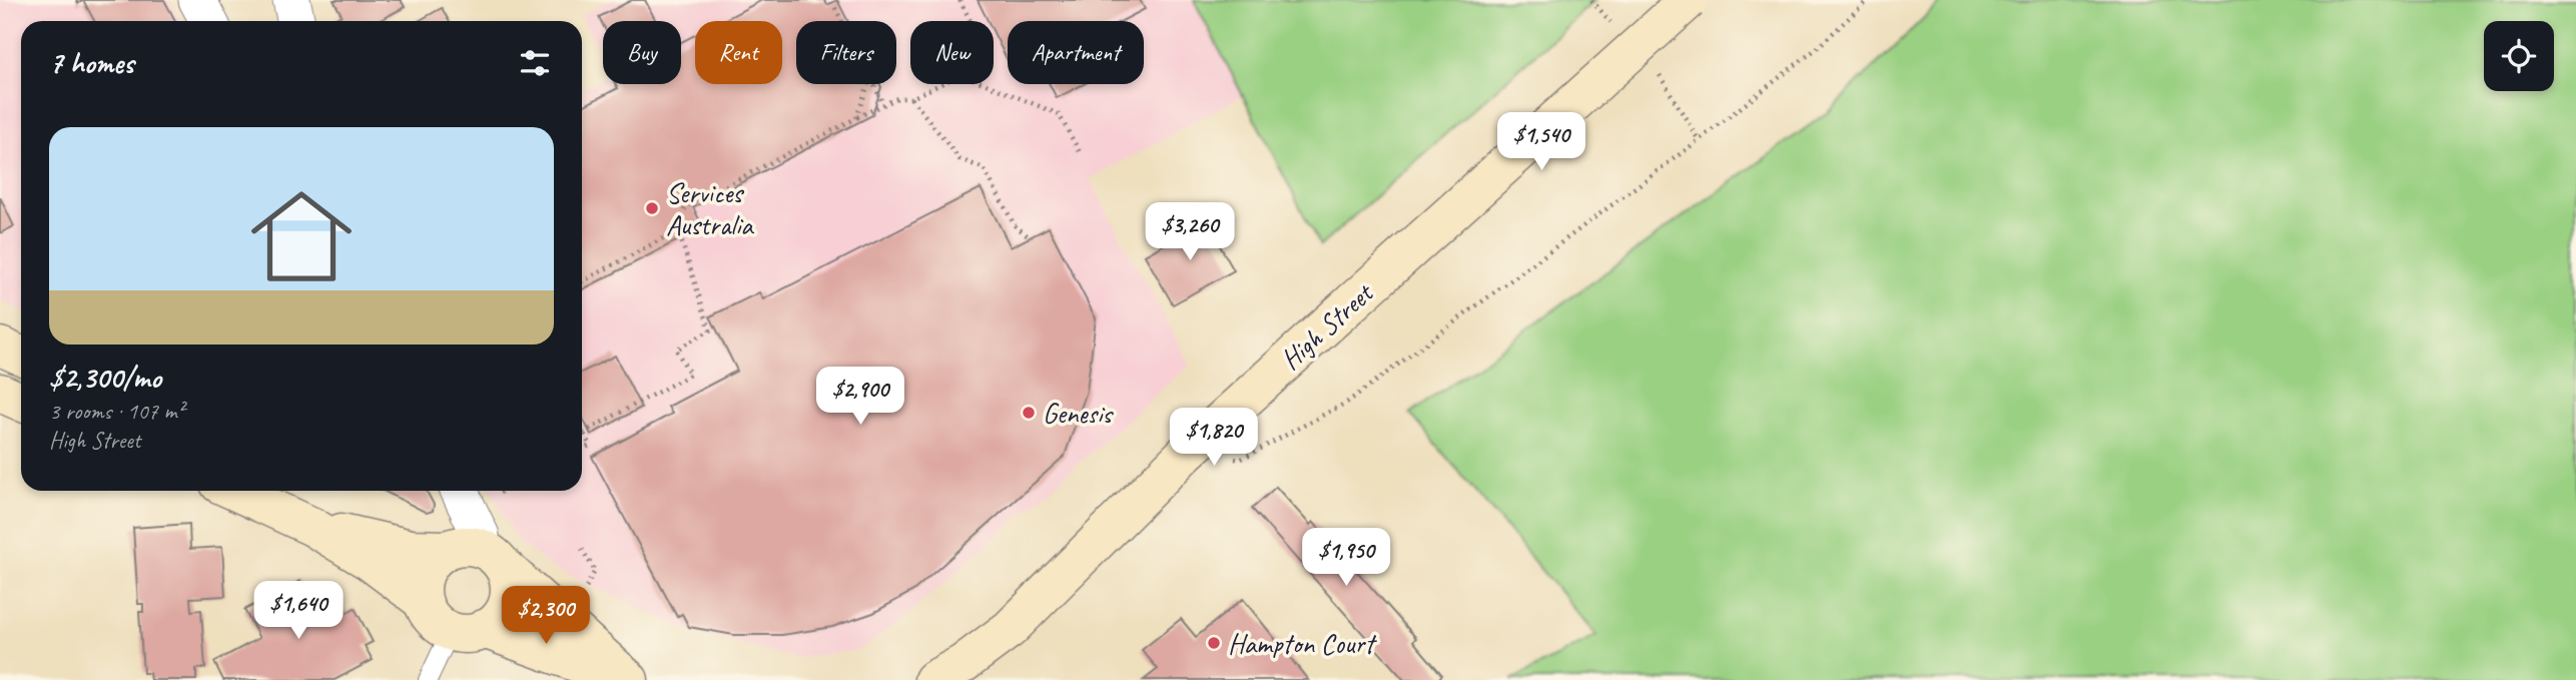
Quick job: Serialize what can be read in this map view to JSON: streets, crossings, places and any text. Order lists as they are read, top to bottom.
{
  "streets": {
    "main road": ["High Street"]
  },
  "places": ["Services Australia", "Genesis", "Hampton Court"],
  "page": {
    "chip": [
      "Buy",
      "Rent",
      "Filters",
      "New",
      "Apartment"
    ],
    "heading": "7 homes",
    "list": [
      {
        "name": "$2,300/mo",
        "note": "3 rooms · 107 m² · High Street"
      }
    ],
    "price": [
      "$1,540",
      "$3,260",
      "$2,900",
      "$1,820",
      "$1,950",
      "$1,640",
      "$2,300"
    ]
  }
}
